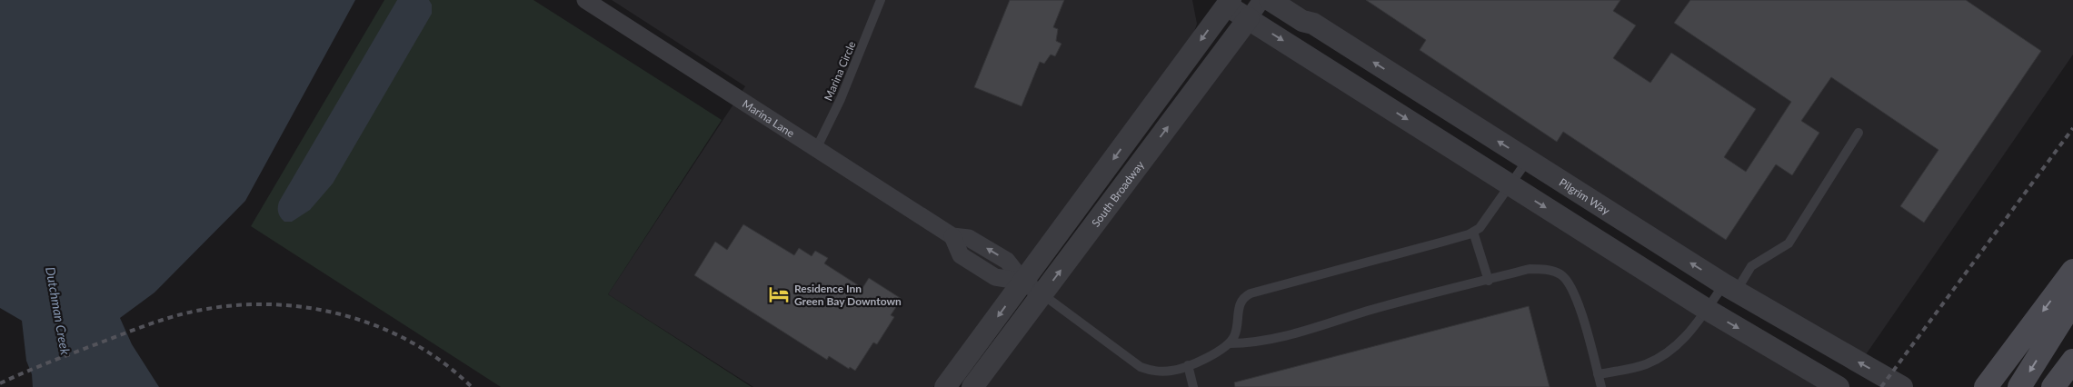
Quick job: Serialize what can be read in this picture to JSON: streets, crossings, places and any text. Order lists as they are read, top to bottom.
{
  "streets": {
    "street": ["Marina Lane", "South Broadway", "Pilgrim Way"],
    "lane": ["Marina Circle"]
  },
  "crossings": [
    ["Marina Circle", "Marina Lane"],
    ["Marina Lane", "South Broadway"]
  ],
  "water": ["Dutchman Creek"],
  "places": {
    "hotel": ["Residence Inn Green Bay Downtown"]
  }
}
